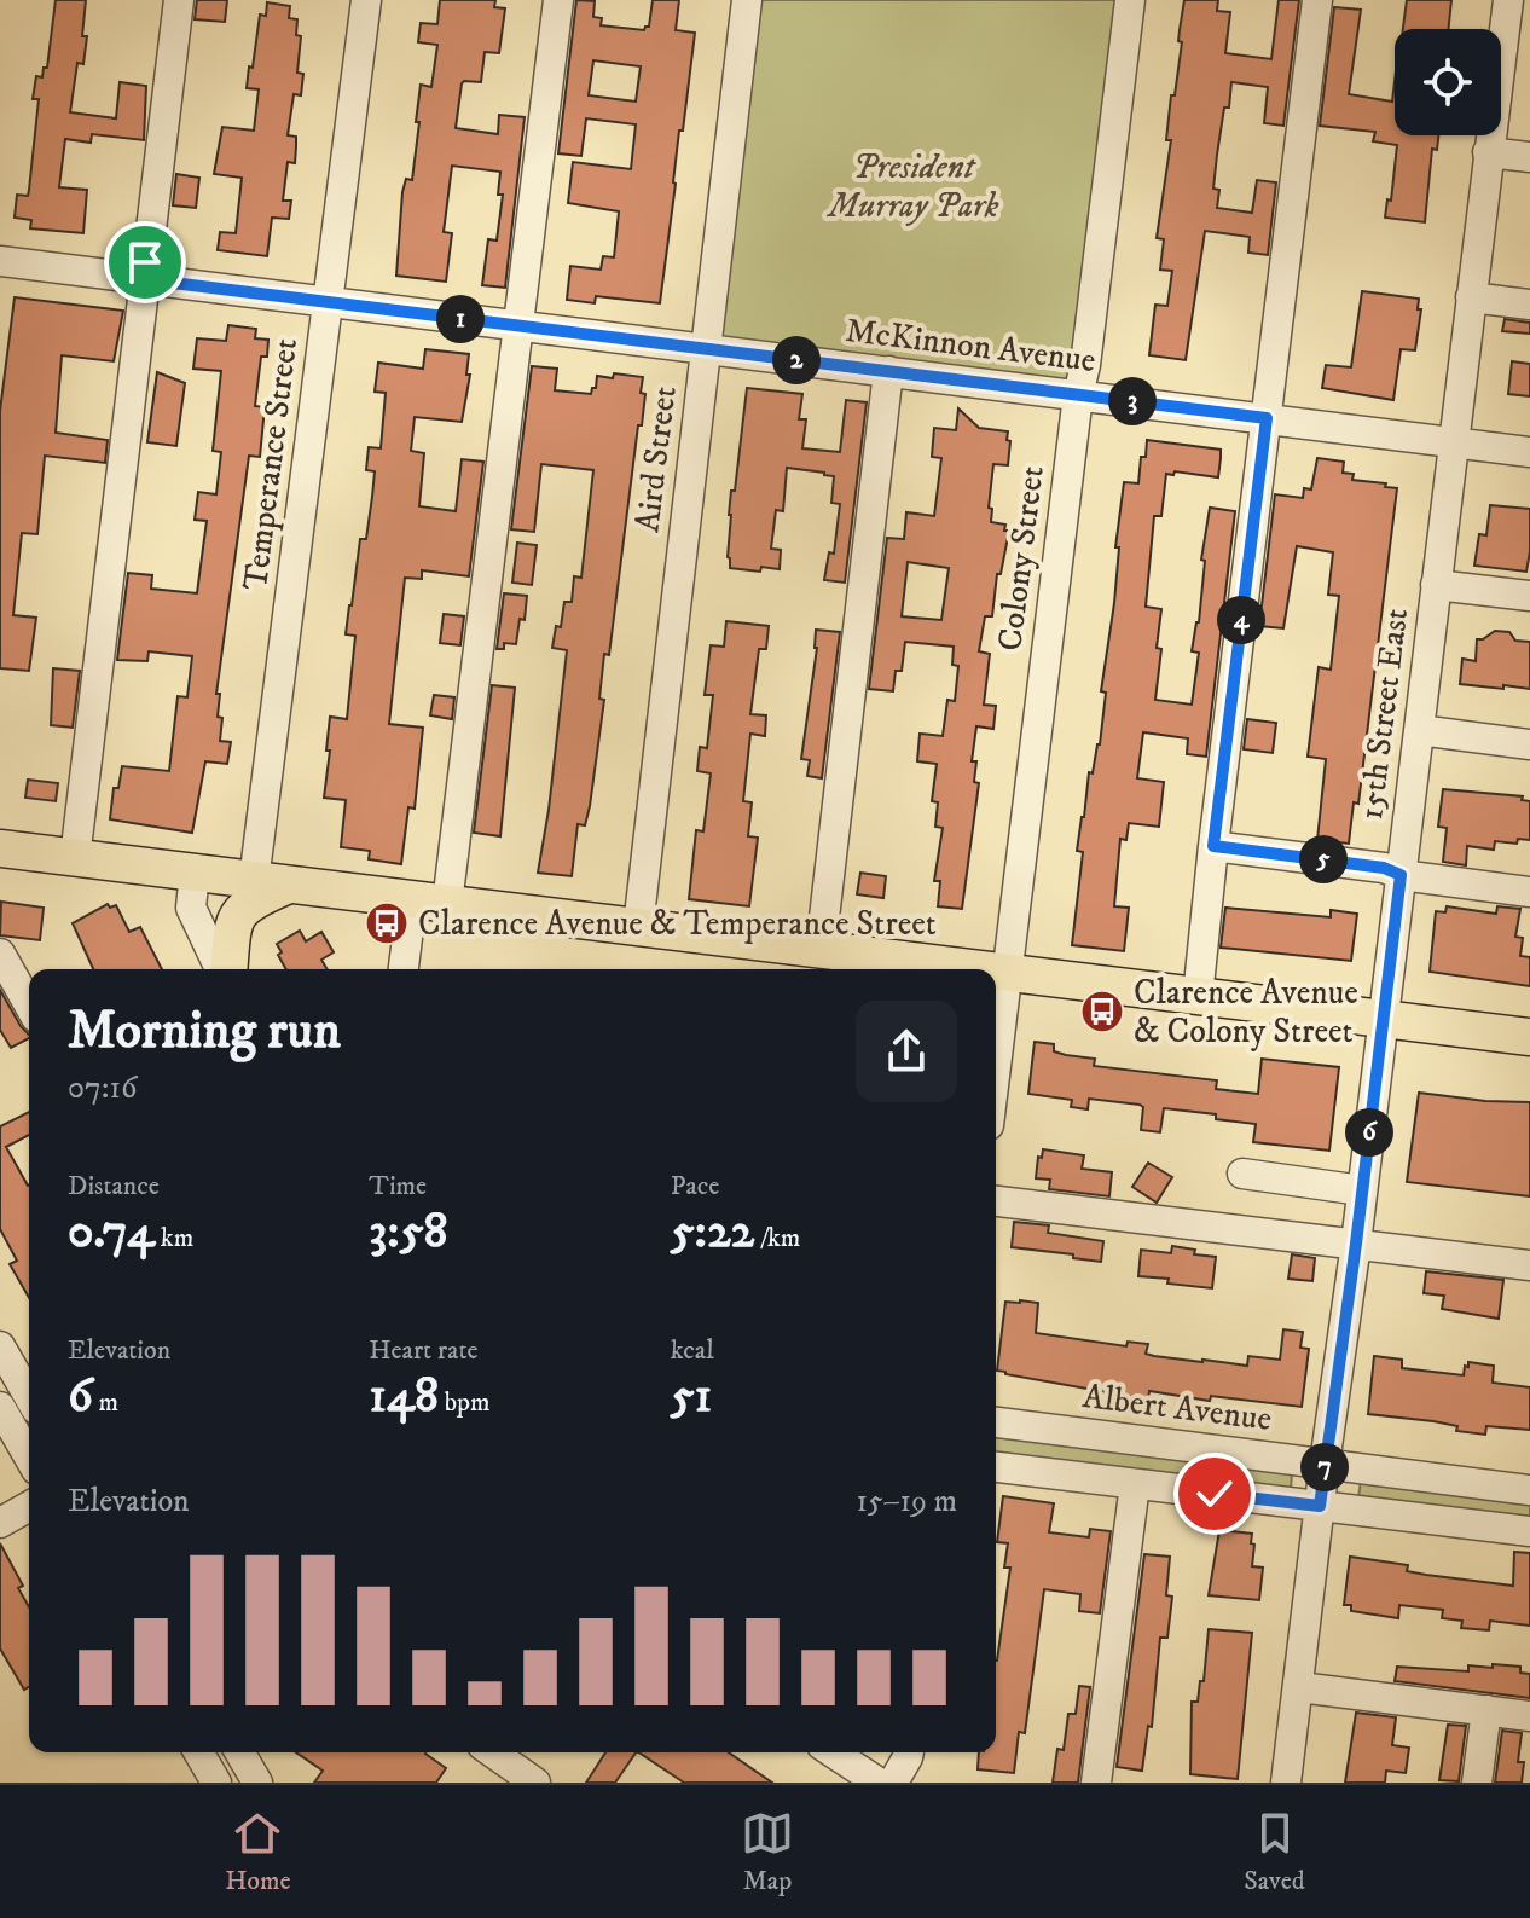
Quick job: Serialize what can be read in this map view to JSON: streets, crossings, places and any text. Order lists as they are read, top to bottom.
{
  "streets": {
    "street": [
      "McKinnon Avenue",
      "Aird Street",
      "Temperance Street",
      "Colony Street",
      "15th Street East",
      "Albert Avenue"
    ]
  },
  "crossings": [
    ["McKinnon Avenue", "Aird Street"],
    ["McKinnon Avenue", "Temperance Street"],
    ["McKinnon Avenue", "Colony Street"],
    ["McKinnon Avenue", "15th Street East"],
    ["15th Street East", "Albert Avenue"]
  ],
  "parks": ["President Murray Park"],
  "places": {
    "bus stop": ["Clarence Avenue & Temperance Street", "Clarence Avenue & Colony Street"]
  },
  "page": {
    "pins": [
      "1",
      "2",
      "3",
      "4",
      "5",
      "6",
      "7"
    ],
    "heading": ["Morning run", "07:16"],
    "stats": [
      ["Distance", "0.74 km"],
      ["Time", "3:58"],
      ["Pace", "5:22 /km"],
      ["Elevation", "6 m"],
      ["Heart rate", "148 bpm"],
      ["kcal", "51"]
    ],
    "chart": ["Elevation", "15–19 m"],
    "tabs": ["Home", "Map", "Saved"]
  }
}
